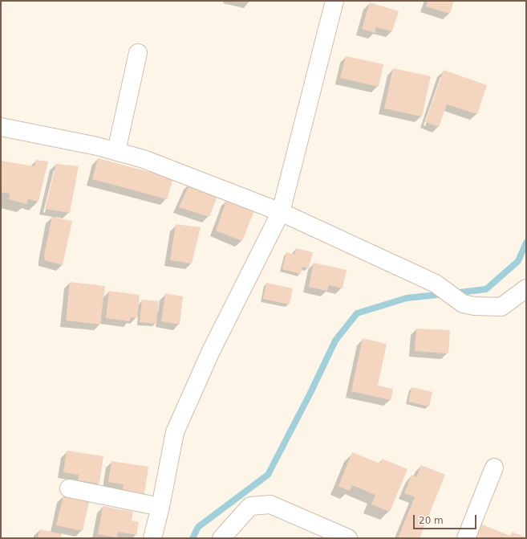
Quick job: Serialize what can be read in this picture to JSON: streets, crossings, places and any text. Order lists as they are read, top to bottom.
{
  "scale_bar": "20 m"
}
